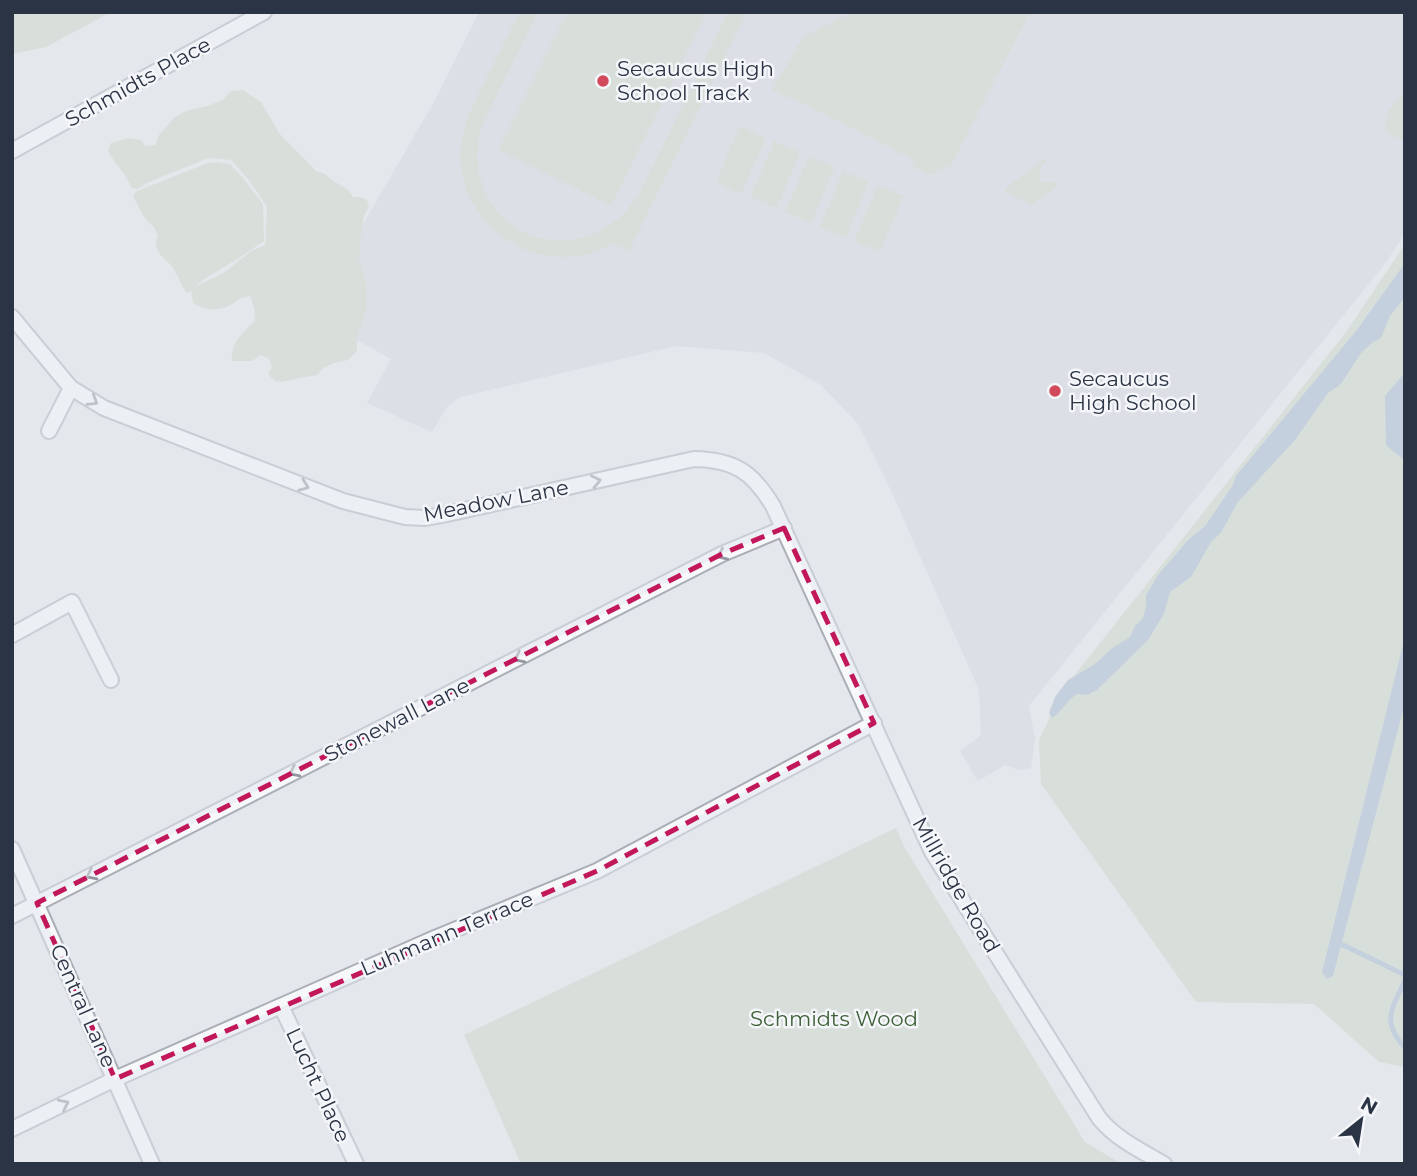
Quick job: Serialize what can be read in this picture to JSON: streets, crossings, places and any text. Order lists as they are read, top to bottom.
{
  "streets": {
    "street": [
      "Schmidts Place",
      "Meadow Lane",
      "Stonewall Lane",
      "Millridge Road",
      "Luhmann Terrace",
      "Central Lane",
      "Lucht Place"
    ]
  },
  "crossings": [
    ["Meadow Lane", "Stonewall Lane"],
    ["Meadow Lane", "Millridge Road"],
    ["Stonewall Lane", "Millridge Road"],
    ["Stonewall Lane", "Central Lane"],
    ["Millridge Road", "Luhmann Terrace"],
    ["Luhmann Terrace", "Central Lane"],
    ["Luhmann Terrace", "Lucht Place"]
  ],
  "one_way": ["Meadow Lane", "Stonewall Lane"],
  "parks": ["Schmidts Wood"],
  "places": ["Secaucus High School Track", "Secaucus High School"],
  "north": "top right"
}
